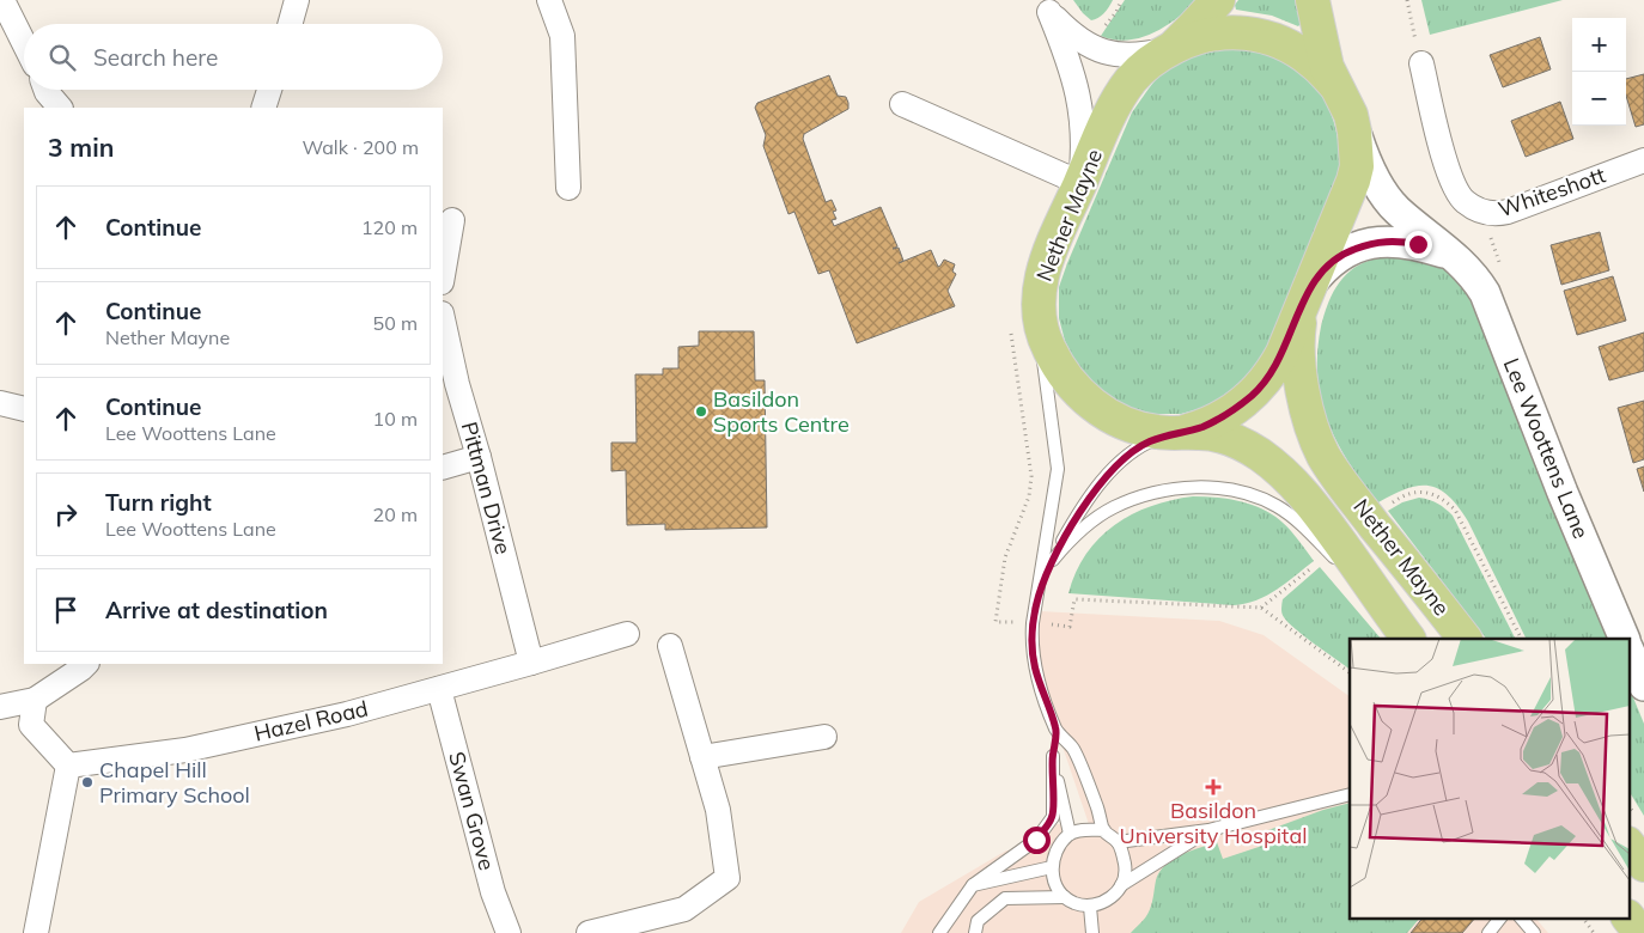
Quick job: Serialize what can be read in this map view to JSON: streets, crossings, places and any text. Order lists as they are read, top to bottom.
{
  "streets": {
    "main road": ["Nether Mayne"],
    "street": [
      "Whiteshott",
      "Lee Woottens Lane",
      "Pittman Drive",
      "Hazel Road",
      "Swan Grove"
    ]
  },
  "crossings": [
    ["Nether Mayne", "Lee Woottens Lane"],
    ["Pittman Drive", "Hazel Road"],
    ["Hazel Road", "Swan Grove"]
  ],
  "places": {
    "other": ["Basildon Sports Centre", "Chapel Hill Primary School"],
    "health": ["Basildon University Hospital"]
  },
  "page": {
    "map_buttons": ["+", "−"],
    "search": "Search here",
    "heading": ["3 min", "Walk · 200 m"],
    "list": [
      ["Continue", "120 m"],
      ["Continue", "Nether Mayne", "50 m"],
      ["Continue", "Lee Woottens Lane", "10 m"],
      ["Turn right", "Lee Woottens Lane", "20 m"],
      "Arrive at destination"
    ]
  }
}
